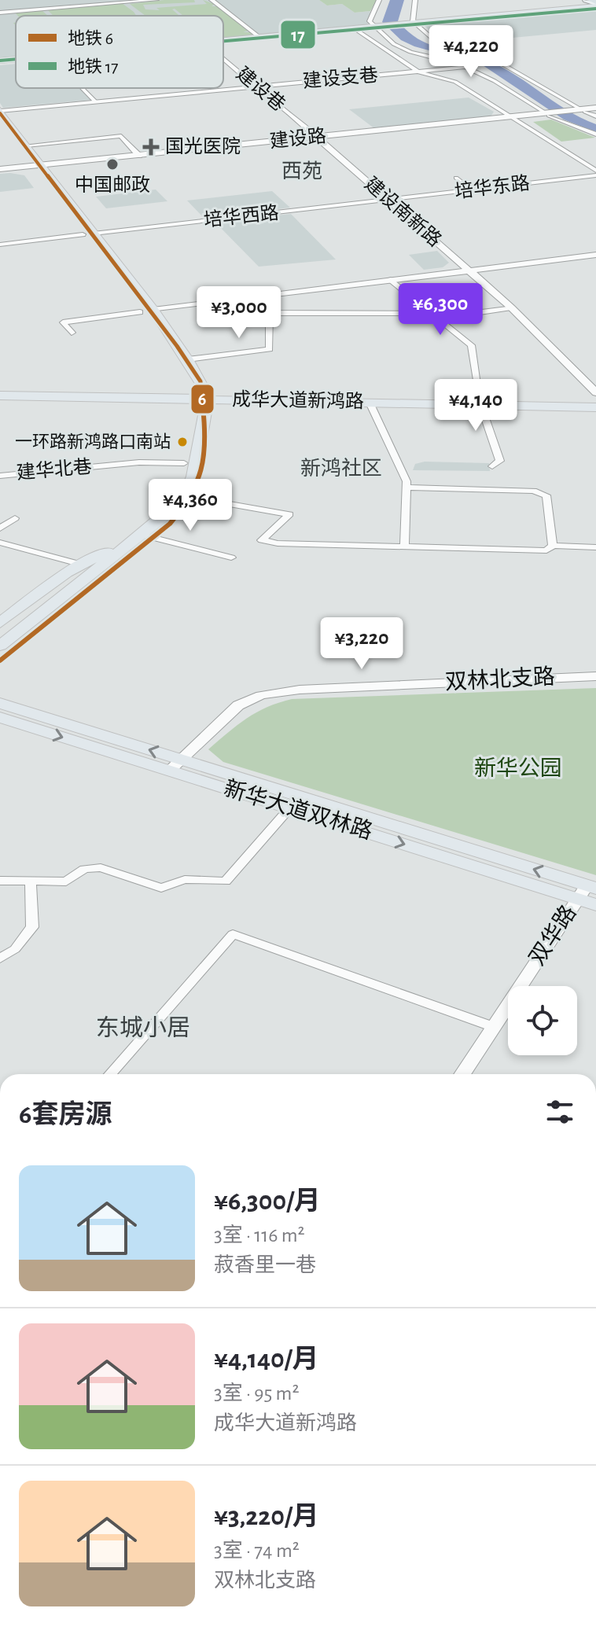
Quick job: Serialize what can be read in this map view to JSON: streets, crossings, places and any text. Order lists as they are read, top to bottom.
{
  "streets": {
    "main road": ["成华大道新鸿路", "新华大道双林路"],
    "street": [
      "建设支巷",
      "建设巷",
      "建设路",
      "培华东路",
      "建设南新路",
      "培华西路",
      "建华北巷",
      "双林北支路",
      "双华路"
    ]
  },
  "crossings": [
    ["建设支巷", "建设巷"],
    ["建设巷", "建设路"],
    ["建设巷", "建设南新路"],
    ["建设路", "建设南新路"],
    ["培华东路", "建设南新路"],
    ["培华东路", "培华西路"],
    ["建设南新路", "培华西路"],
    ["双林北支路", "新华大道双林路"],
    ["新华大道双林路", "双华路"]
  ],
  "districts": ["西苑", "新鸿社区", "东城小居"],
  "parks": ["新华公园"],
  "places": {
    "health": ["国光医院"],
    "other": ["中国邮政", "一环路新鸿路口南站"]
  },
  "lines": ["metro line 17", "metro line 6"],
  "legend": ["地铁 6", "地铁 17"],
  "page": {
    "price": [
      "¥4,220",
      "¥6,300",
      "¥3,000",
      "¥4,140",
      "¥4,360",
      "¥3,220"
    ],
    "heading": "6套房源",
    "list": [
      {
        "name": "¥6,300/月",
        "note": "3室 · 116 m² · 菽香里一巷"
      },
      {
        "name": "¥4,140/月",
        "note": "3室 · 95 m² · 成华大道新鸿路"
      },
      {
        "name": "¥3,220/月",
        "note": "3室 · 74 m² · 双林北支路"
      }
    ]
  }
}
